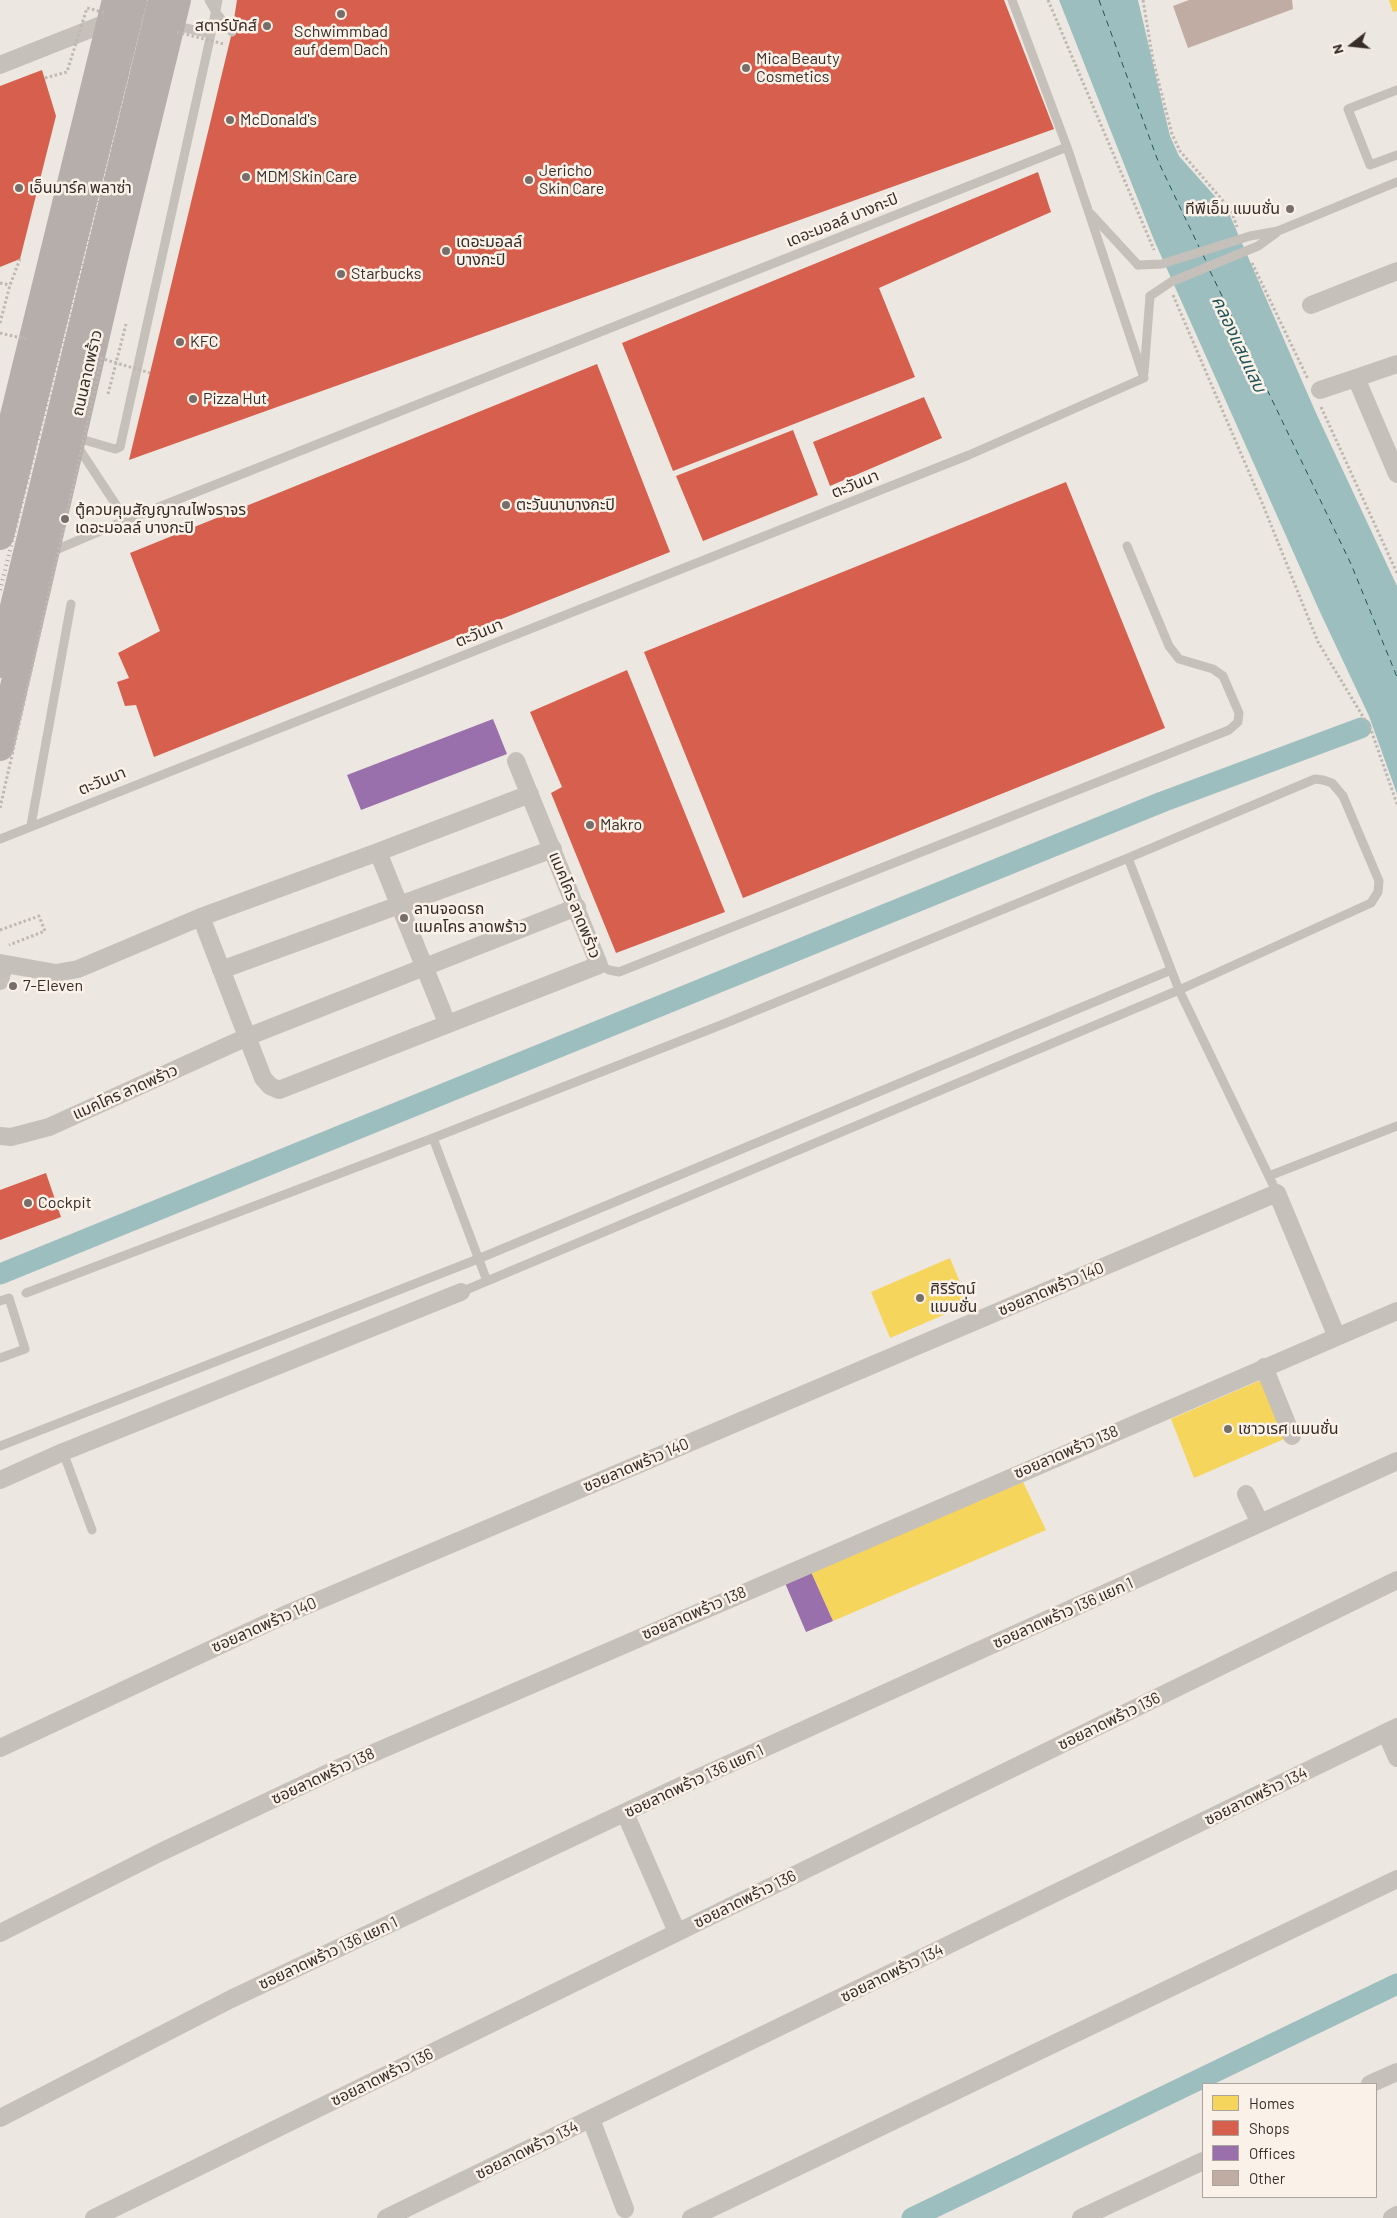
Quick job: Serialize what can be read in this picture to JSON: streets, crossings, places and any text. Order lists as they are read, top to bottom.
{
  "streets": {
    "main road": ["ถนนลาดพร้าว"],
    "street": [
      "แมคโคร ลาดพร้าว",
      "ซอยลาดพร้าว 140",
      "ซอยลาดพร้าว 138",
      "ซอยลาดพร้าว 136 แยก 1",
      "ซอยลาดพร้าว 136",
      "ซอยลาดพร้าว 134"
    ],
    "lane": ["เดอะมอลล์ บางกะปิ", "ตะวันนา"]
  },
  "crossings": [
    ["เดอะมอลล์ บางกะปิ", "ถนนลาดพร้าว"]
  ],
  "water": ["คลองแสนแสบ"],
  "places": [
    "Schwimmbad auf dem Dach",
    "สตาร์บัคส์",
    "Mica Beauty Cosmetics",
    "McDonald's",
    "MDM Skin Care",
    "Jericho Skin Care",
    "เอ็นมาร์ค พลาซ่า",
    "ทีพีเอ็ม แมนชั่น",
    "เดอะมอลล์ บางกะปิ",
    "Starbucks",
    "KFC",
    "Pizza Hut",
    "ตะวันนาบางกะปิ",
    "ตู้ควบคุมสัญญาณไฟจราจร เดอะมอลล์ บางกะปิ",
    "Makro",
    "ลานจอดรถ แมคโคร ลาดพร้าว",
    "7-Eleven",
    "Cockpit",
    "ศิริรัตน์ แมนชั่น",
    "เชาวเรศ แมนชั่น"
  ],
  "legend": [
    "Homes",
    "Shops",
    "Offices",
    "Other"
  ],
  "north": "left"
}
